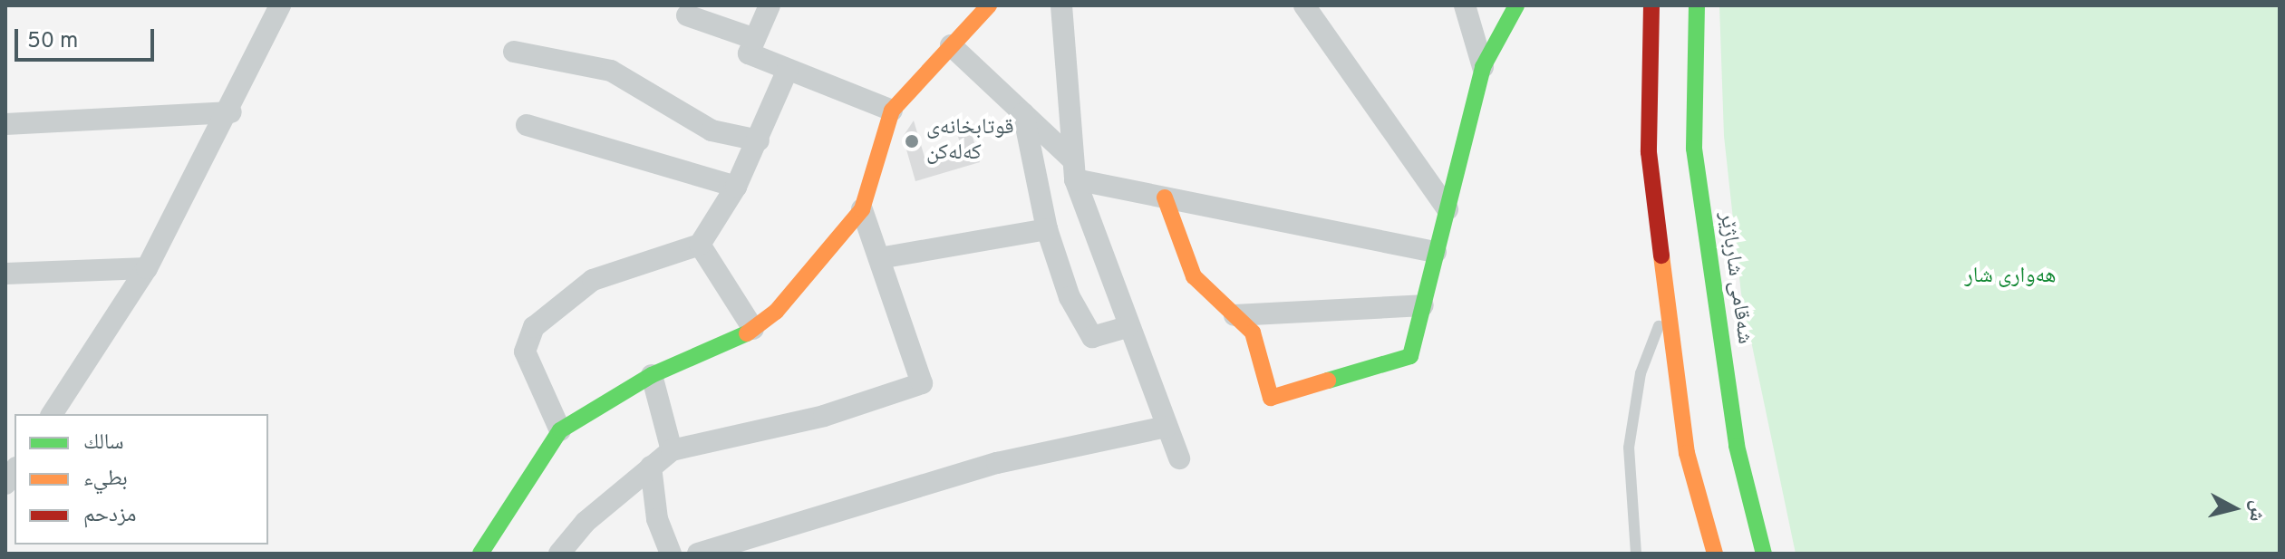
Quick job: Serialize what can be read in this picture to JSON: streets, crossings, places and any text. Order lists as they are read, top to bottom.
{
  "streets": {
    "street": ["شەقامی شارباژێر"]
  },
  "parks": ["هەواری شار"],
  "places": ["قوتابخانەی کەلەکن"],
  "legend": ["سالك", "بطيء", "مزدحم"],
  "scale_bar": "50 m",
  "north": "right"
}
